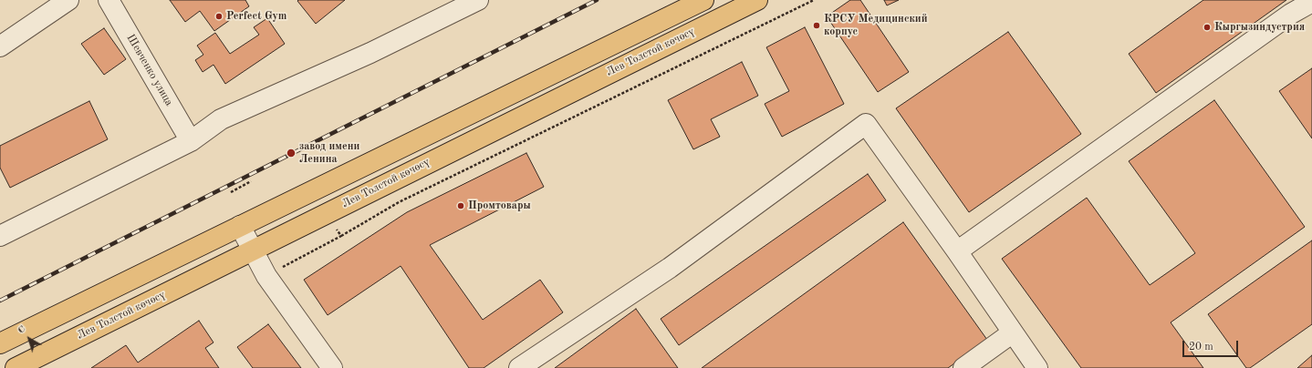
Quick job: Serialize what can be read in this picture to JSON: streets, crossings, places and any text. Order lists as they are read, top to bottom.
{
  "streets": {
    "main road": ["Лев Толстой көчөсү"],
    "street": ["Шевченко улица"]
  },
  "places": [
    "Perfect Gym",
    "КРСУ Медицинский корпус",
    "Кыргызиндустрия",
    "завод имени Ленина",
    "Промтовары"
  ],
  "scale_bar": "20 m",
  "north": "top left"
}
